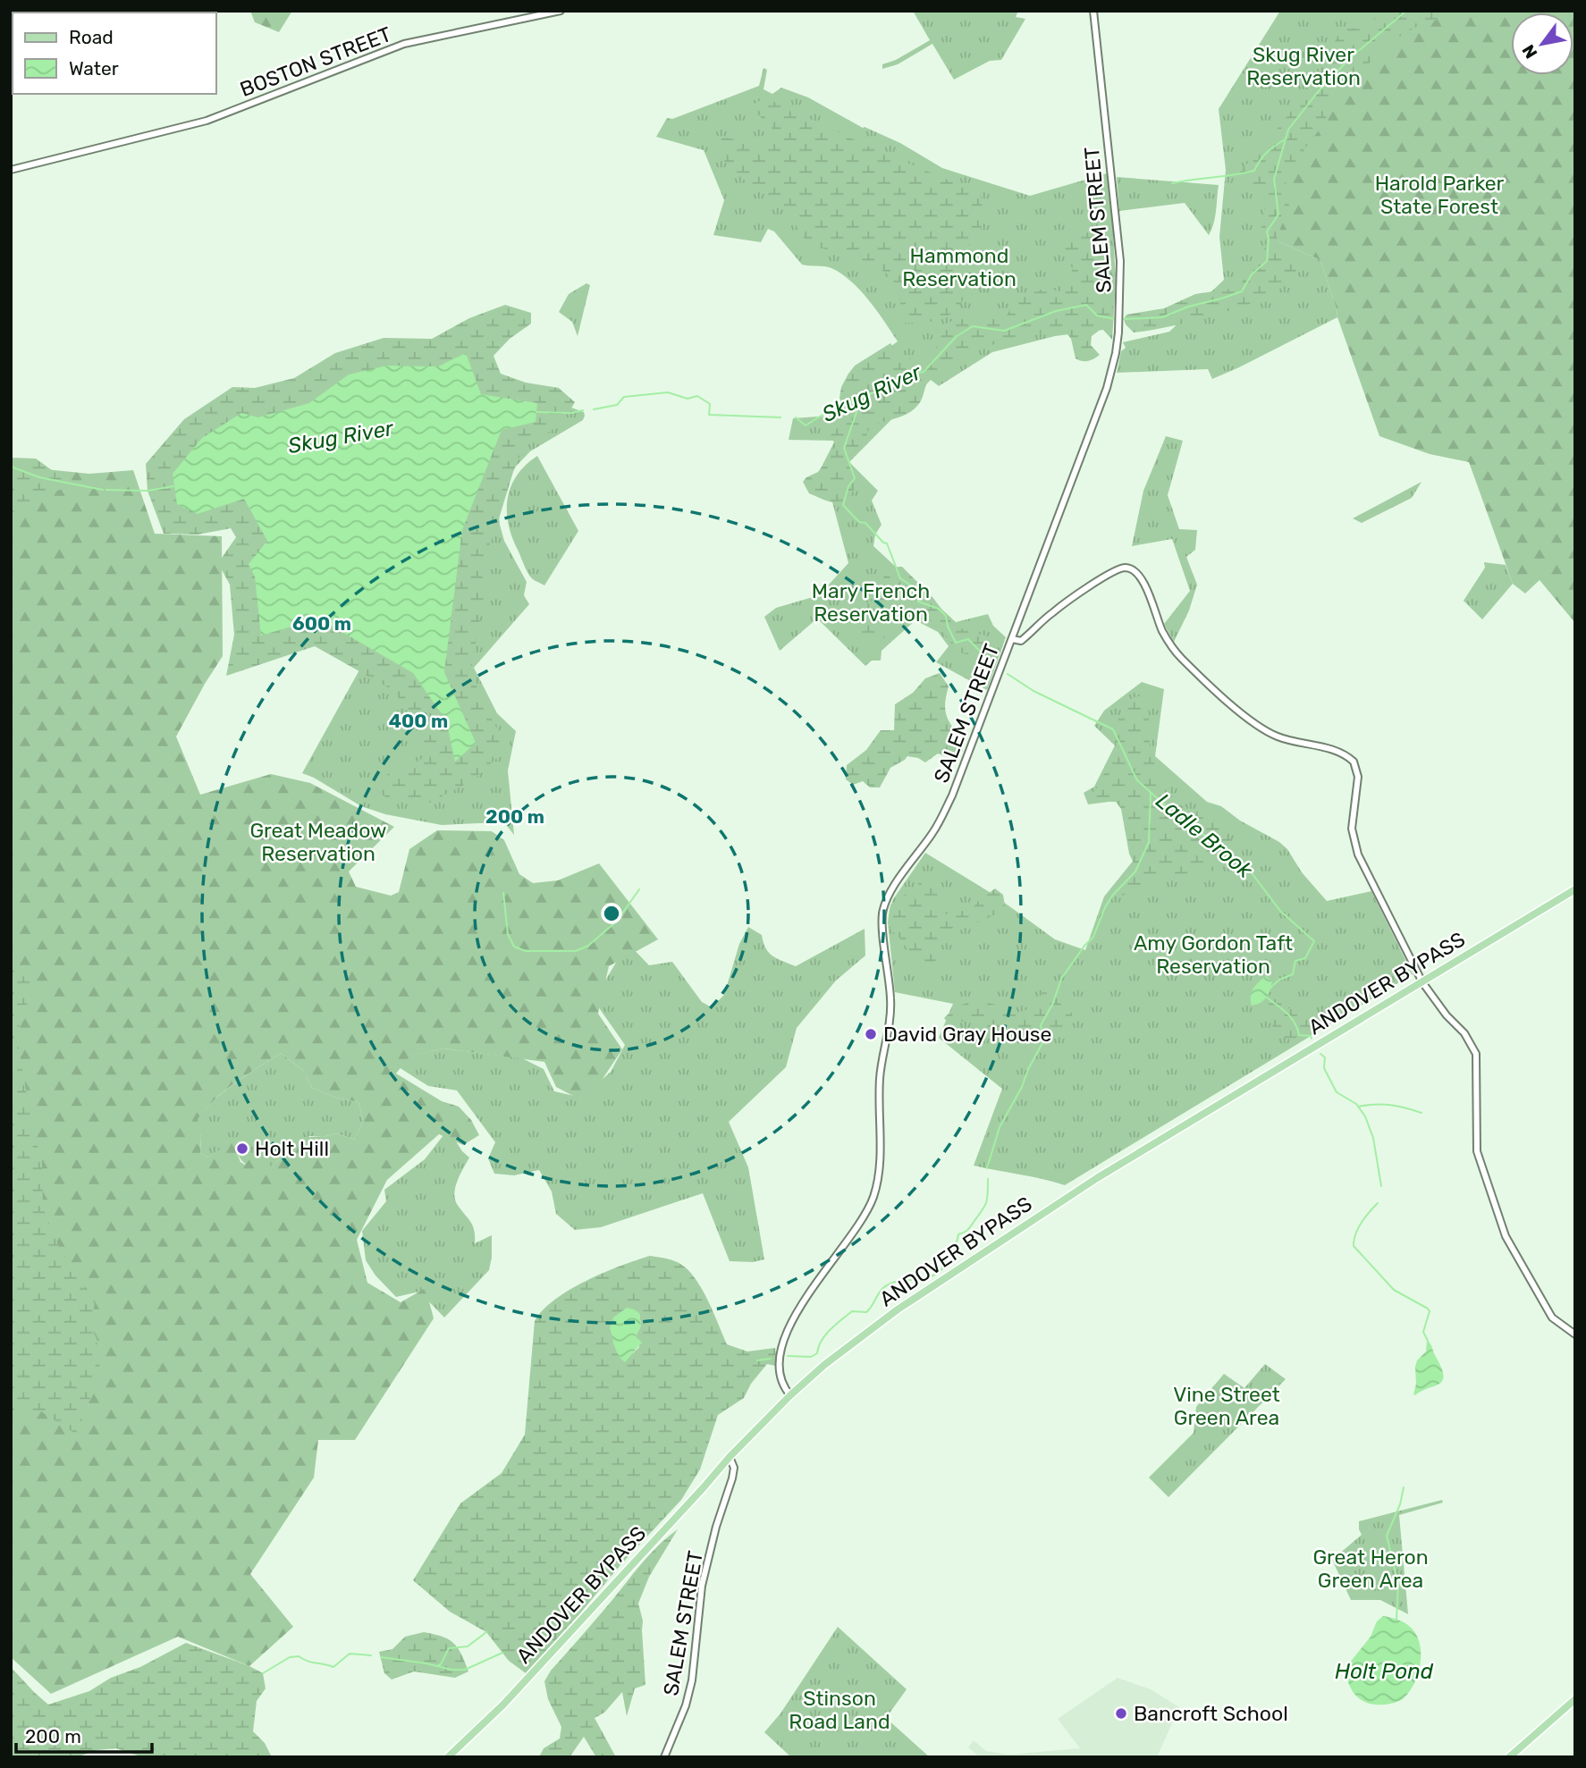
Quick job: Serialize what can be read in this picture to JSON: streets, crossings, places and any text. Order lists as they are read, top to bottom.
{
  "streets": {
    "main road": ["ANDOVER BYPASS"],
    "street": ["BOSTON STREET", "SALEM STREET"]
  },
  "crossings": [
    ["SALEM STREET", "ANDOVER BYPASS"]
  ],
  "water": ["Skug River", "Ladle Brook", "Holt Pond"],
  "parks": [
    "Skug River Reservation",
    "Harold Parker State Forest",
    "Hammond Reservation",
    "Mary French Reservation",
    "Great Meadow Reservation",
    "Amy Gordon Taft Reservation",
    "Vine Street Green Area",
    "Great Heron Green Area",
    "Stinson Road Land"
  ],
  "places": ["David Gray House", "Holt Hill", "Bancroft School"],
  "legend": ["Road", "Water"],
  "scale_bar": "200 m",
  "north": "bottom left",
  "rings": ["600 m", "400 m", "200 m"]
}
